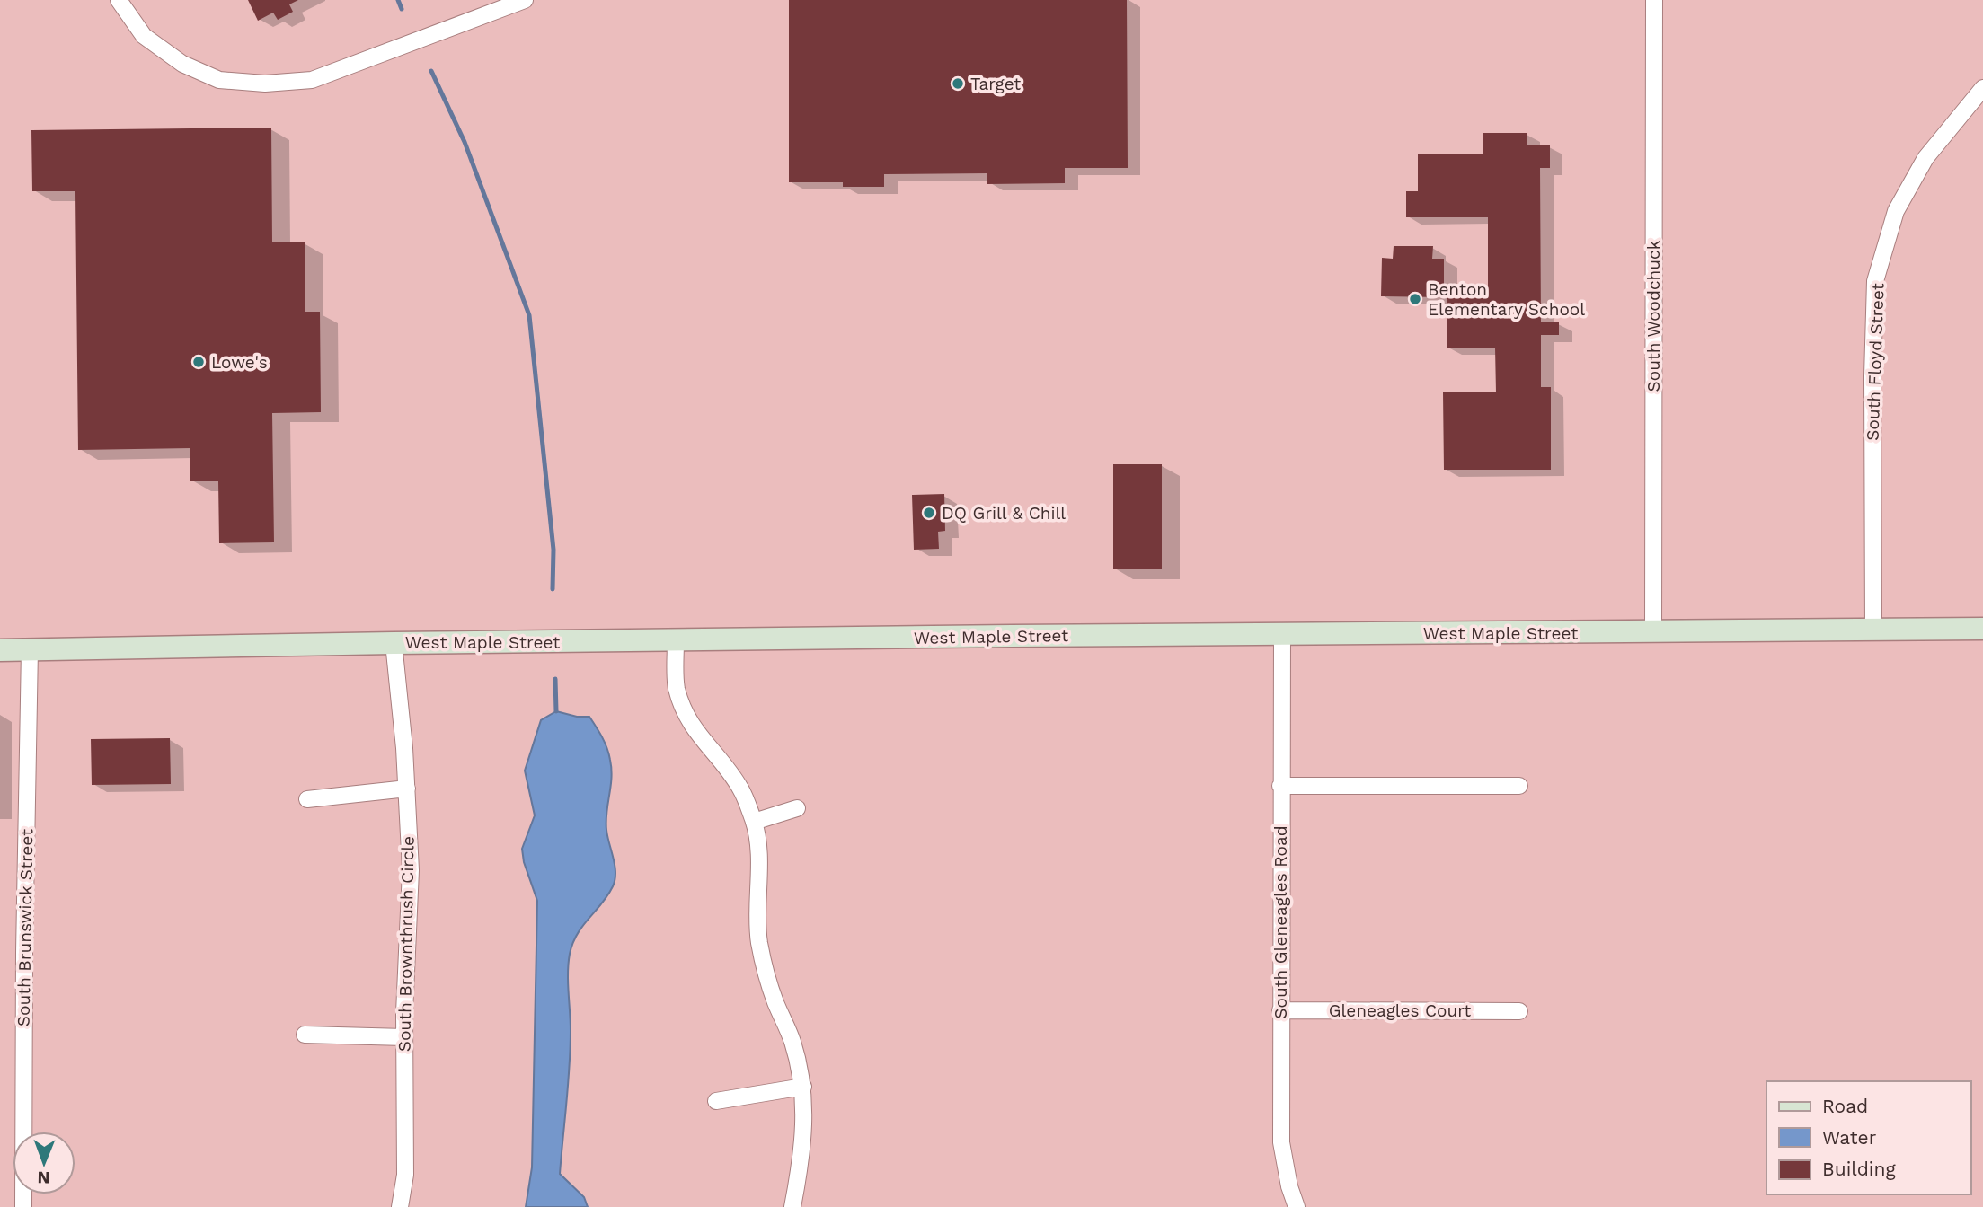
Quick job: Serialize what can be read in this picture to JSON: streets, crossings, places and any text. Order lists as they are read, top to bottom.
{
  "streets": {
    "main road": ["West Maple Street"],
    "street": [
      "South Woodchuck",
      "South Floyd Street",
      "South Gleneagles Road",
      "South Brunswick Street",
      "South Brownthrush Circle",
      "Gleneagles Court"
    ]
  },
  "crossings": [
    ["South Woodchuck", "West Maple Street"],
    ["South Floyd Street", "West Maple Street"],
    ["West Maple Street", "South Gleneagles Road"],
    ["West Maple Street", "South Brunswick Street"],
    ["West Maple Street", "South Brownthrush Circle"],
    ["South Gleneagles Road", "Gleneagles Court"]
  ],
  "places": [
    "Target",
    "Benton Elementary School",
    "Lowe's",
    "DQ Grill & Chill"
  ],
  "legend": ["Road", "Water", "Building"],
  "north": "bottom"
}
